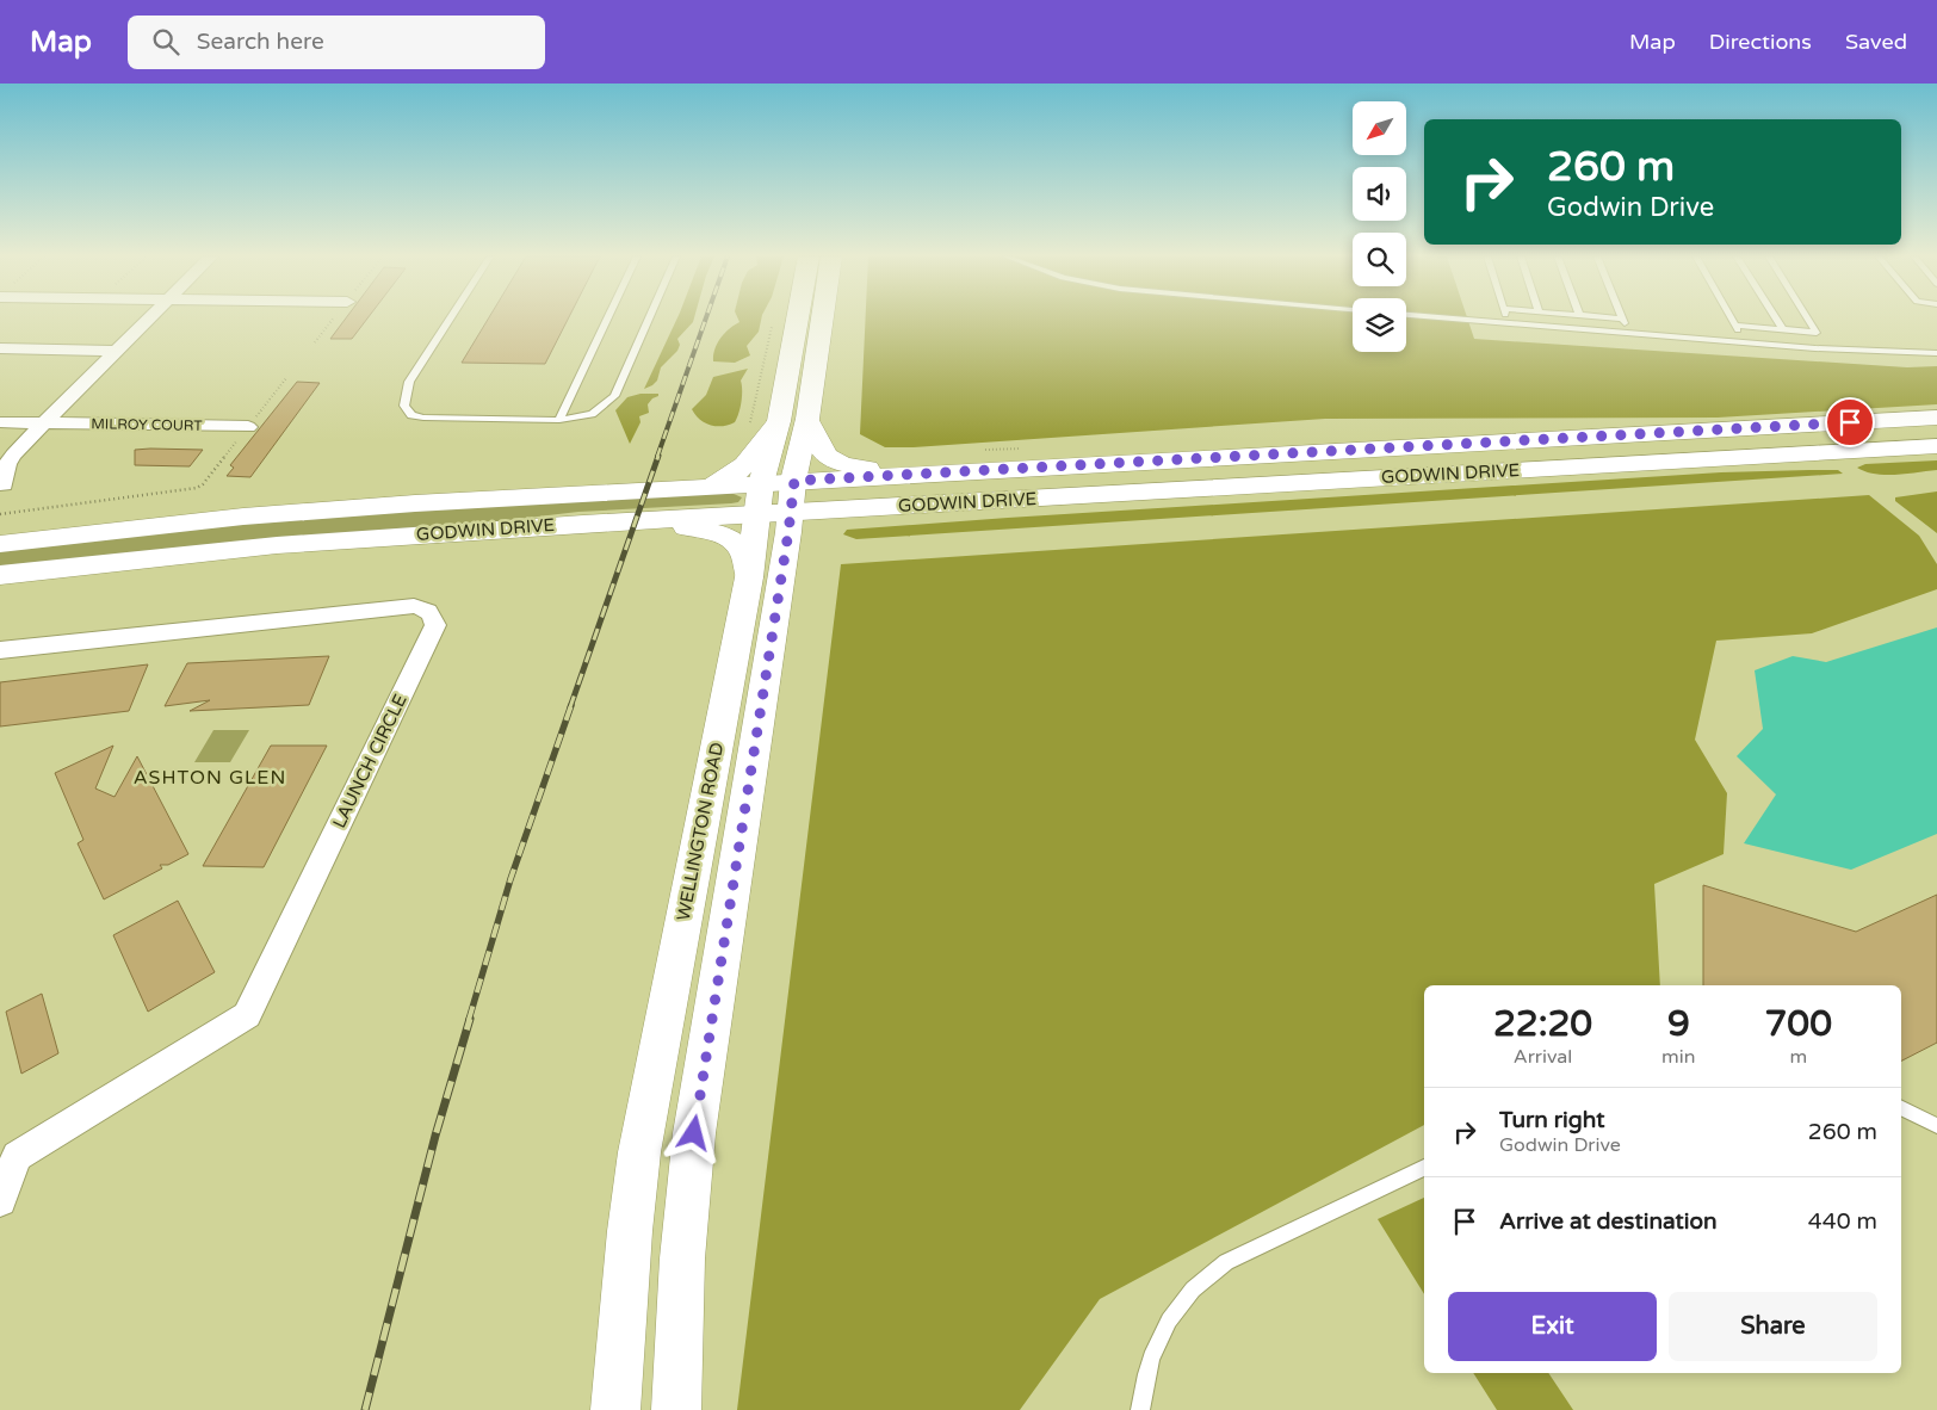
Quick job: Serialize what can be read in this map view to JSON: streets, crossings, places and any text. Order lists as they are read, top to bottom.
{
  "streets": {
    "main road": ["GODWIN DRIVE", "WELLINGTON ROAD"],
    "street": ["MILROY COURT", "LAUNCH CIRCLE"]
  },
  "crossings": [
    ["GODWIN DRIVE", "WELLINGTON ROAD"]
  ],
  "districts": ["ASHTON GLEN"],
  "north": "bottom left",
  "page": {
    "header": "Map",
    "search": "Search here",
    "nav": ["Map", "Directions", "Saved"],
    "turn": ["260 m", "Godwin Drive"],
    "eta": [
      "22:20",
      "Arrival",
      "9",
      "min",
      "700",
      "m"
    ],
    "list": [
      {
        "name": "Turn right",
        "note": "Godwin Drive",
        "value": "260 m"
      },
      {
        "name": "Arrive at destination",
        "value": "440 m"
      }
    ],
    "buttons": ["Exit", "Share"]
  }
}
